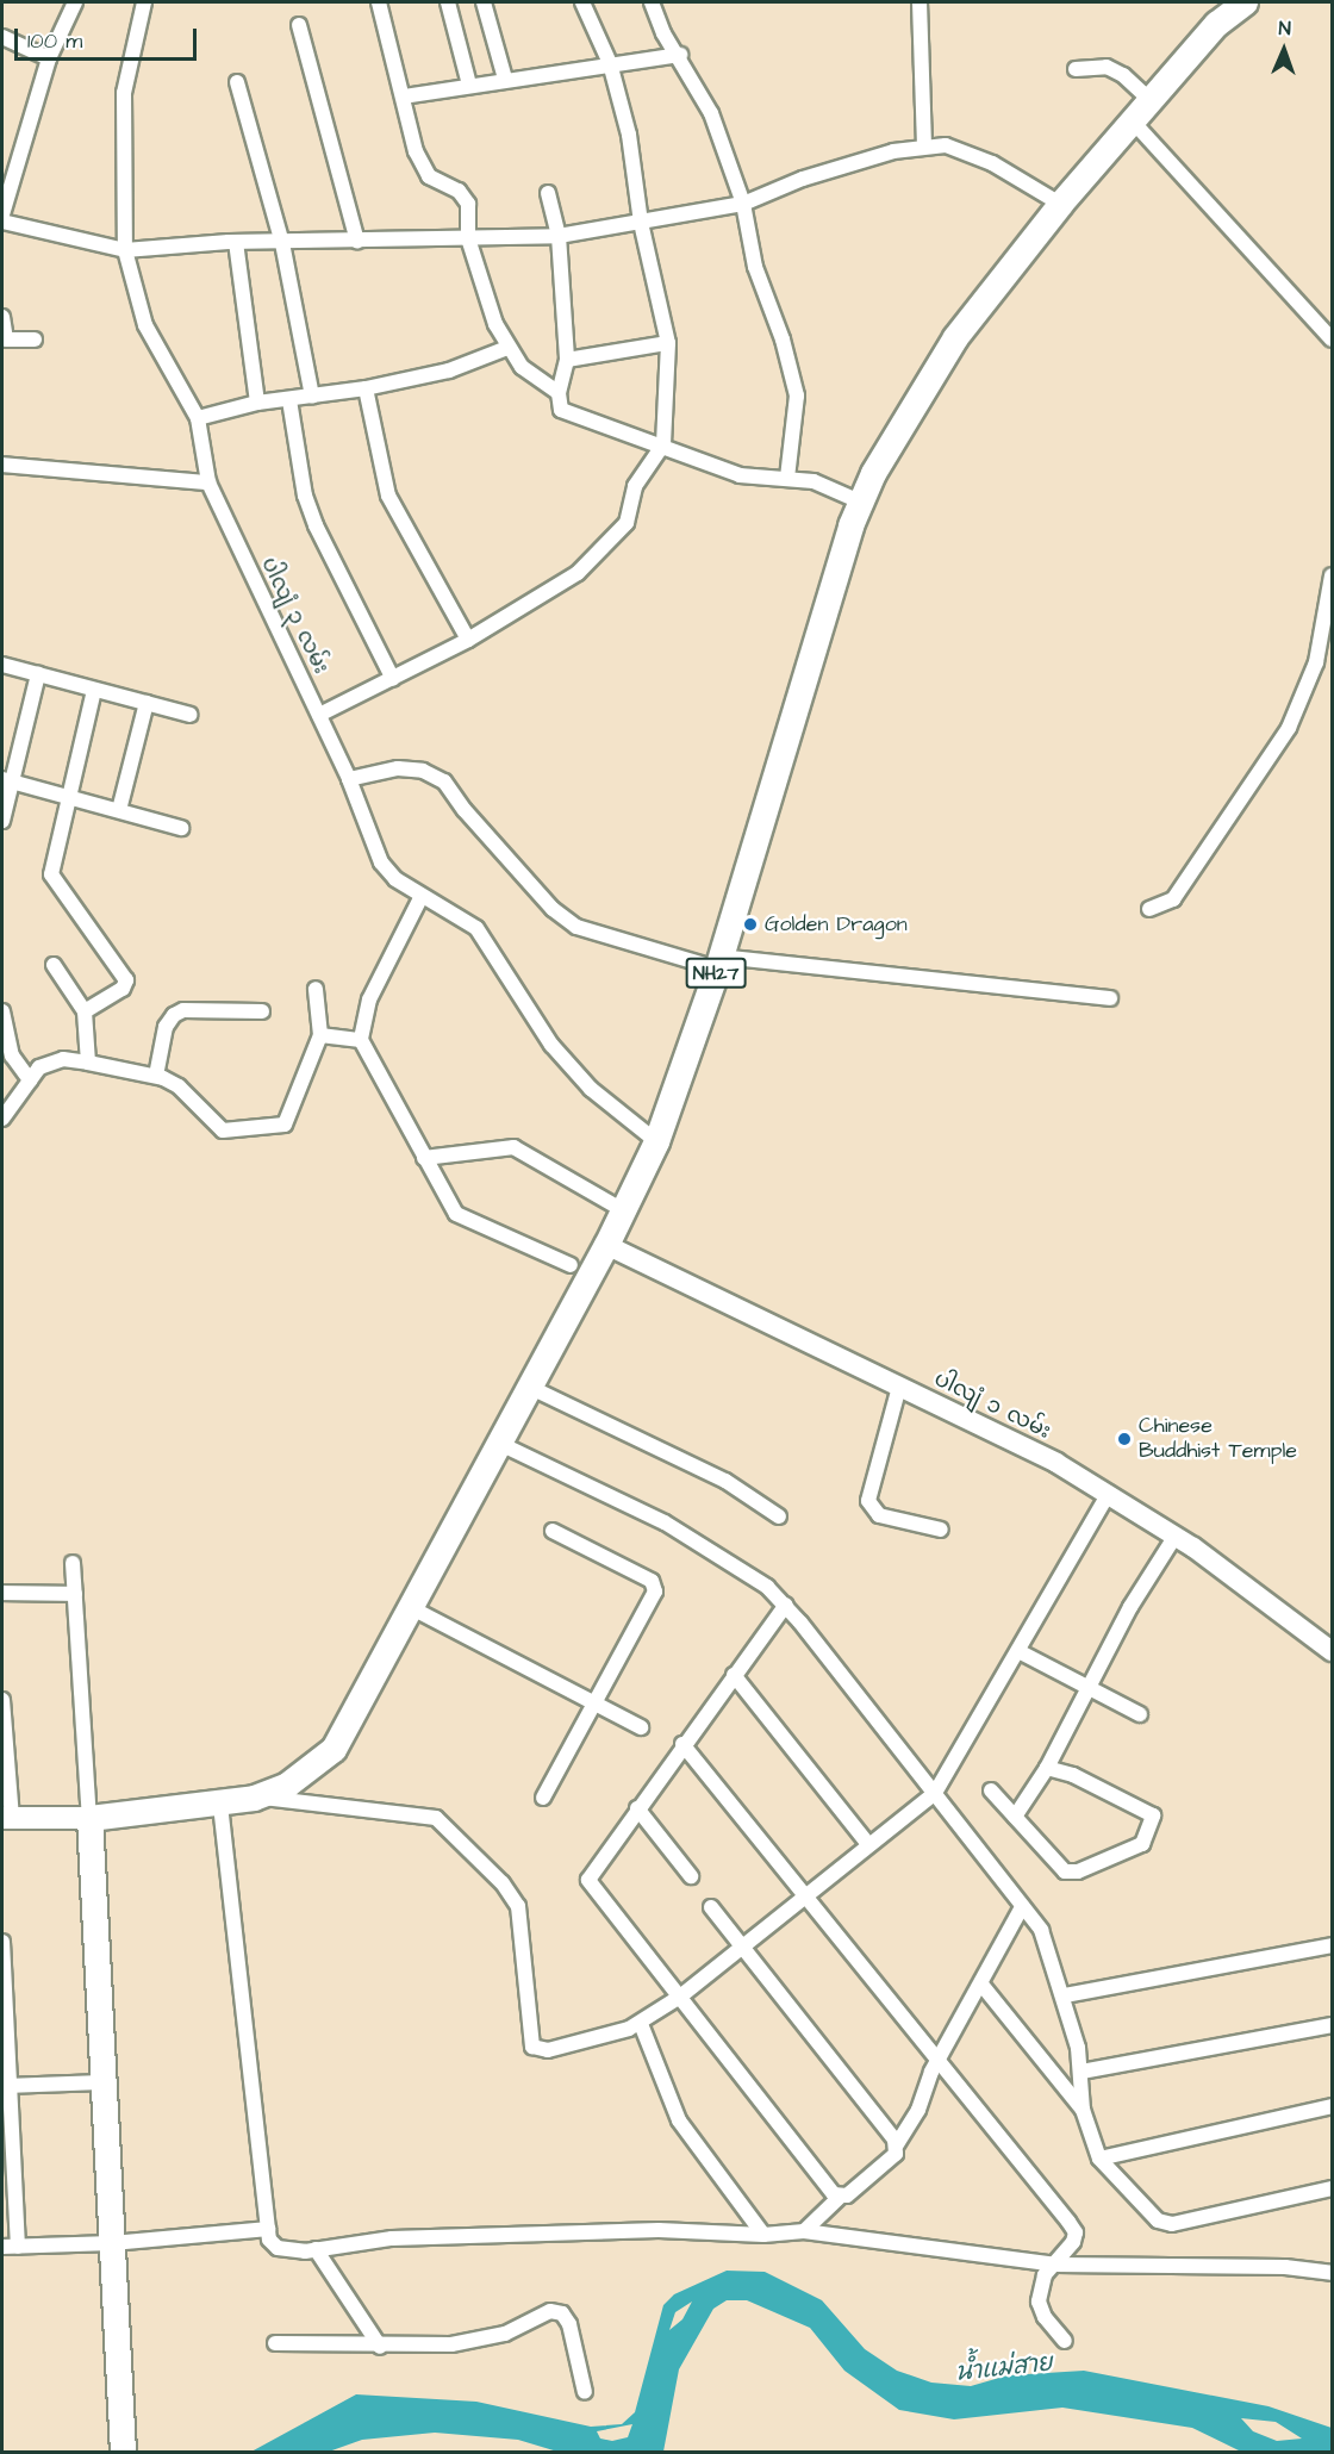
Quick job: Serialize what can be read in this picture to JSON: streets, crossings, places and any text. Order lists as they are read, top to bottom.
{
  "streets": {
    "highway": ["NH27"],
    "street": ["ပါလျံ ၃ လမ်း", "ပါလျံ ၁ လမ်း"]
  },
  "crossings": [
    ["ပါလျံ ၃ လမ်း", "NH27"],
    ["NH27", "ပါလျံ ၁ လမ်း"]
  ],
  "water": ["น้ำแม่สาย"],
  "places": ["Golden Dragon", "Chinese Buddhist Temple"],
  "scale_bar": "100 m",
  "north": "top"
}
